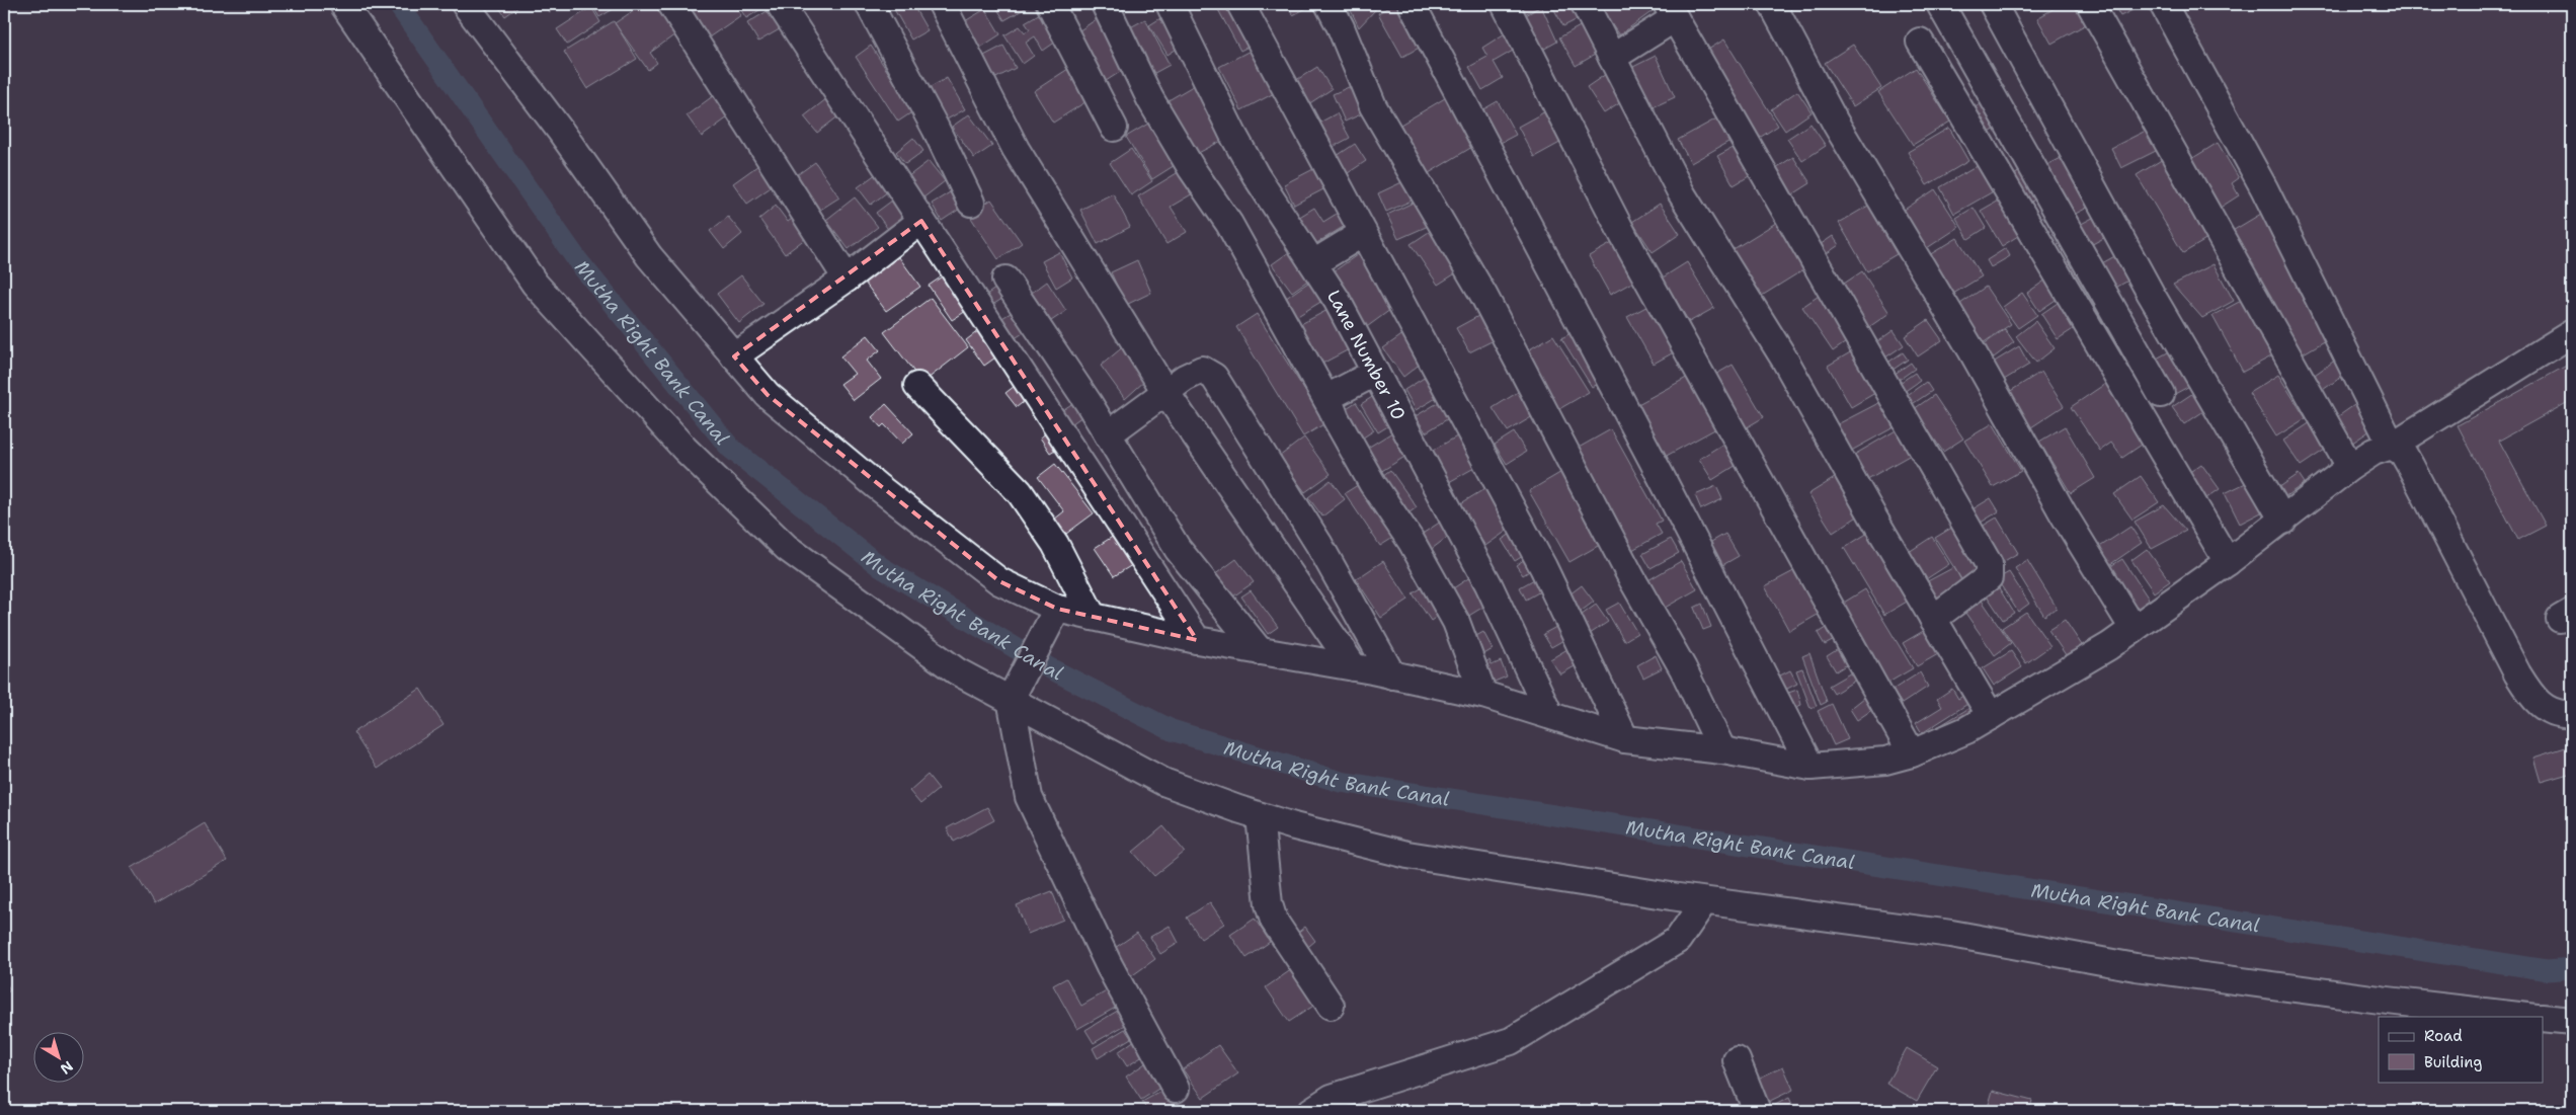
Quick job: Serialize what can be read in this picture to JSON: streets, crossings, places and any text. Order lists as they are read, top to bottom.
{
  "streets": {
    "street": ["Lane Number 10"]
  },
  "water": ["Mutha Right Bank Canal"],
  "legend": ["Road", "Building"],
  "north": "bottom right"
}
